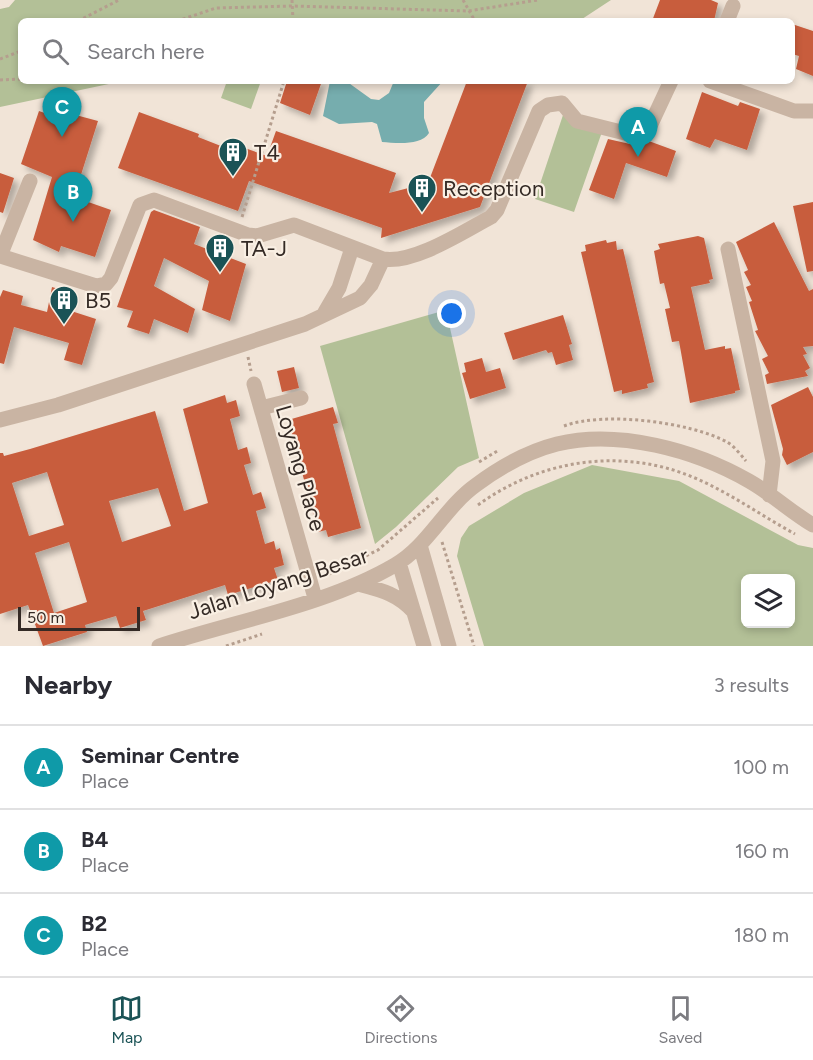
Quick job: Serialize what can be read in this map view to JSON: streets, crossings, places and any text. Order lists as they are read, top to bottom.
{
  "streets": {
    "street": ["Loyang Place", "Jalan Loyang Besar"]
  },
  "crossings": [
    ["Loyang Place", "Jalan Loyang Besar"]
  ],
  "places": {
    "building": [
      "T4",
      "Reception",
      "TA-J",
      "B5"
    ]
  },
  "scale_bar": "50 m",
  "page": {
    "search": "Search here",
    "pins": ["C", "A", "B"],
    "scale": "50 m",
    "heading": ["Nearby", "3 results"],
    "list": [
      {
        "mark": "A",
        "name": "Seminar Centre",
        "note": "Place",
        "value": "100 m"
      },
      {
        "mark": "B",
        "name": "B4",
        "note": "Place",
        "value": "160 m"
      },
      {
        "mark": "C",
        "name": "B2",
        "note": "Place",
        "value": "180 m"
      }
    ],
    "nav": ["Map", "Directions", "Saved"]
  }
}
